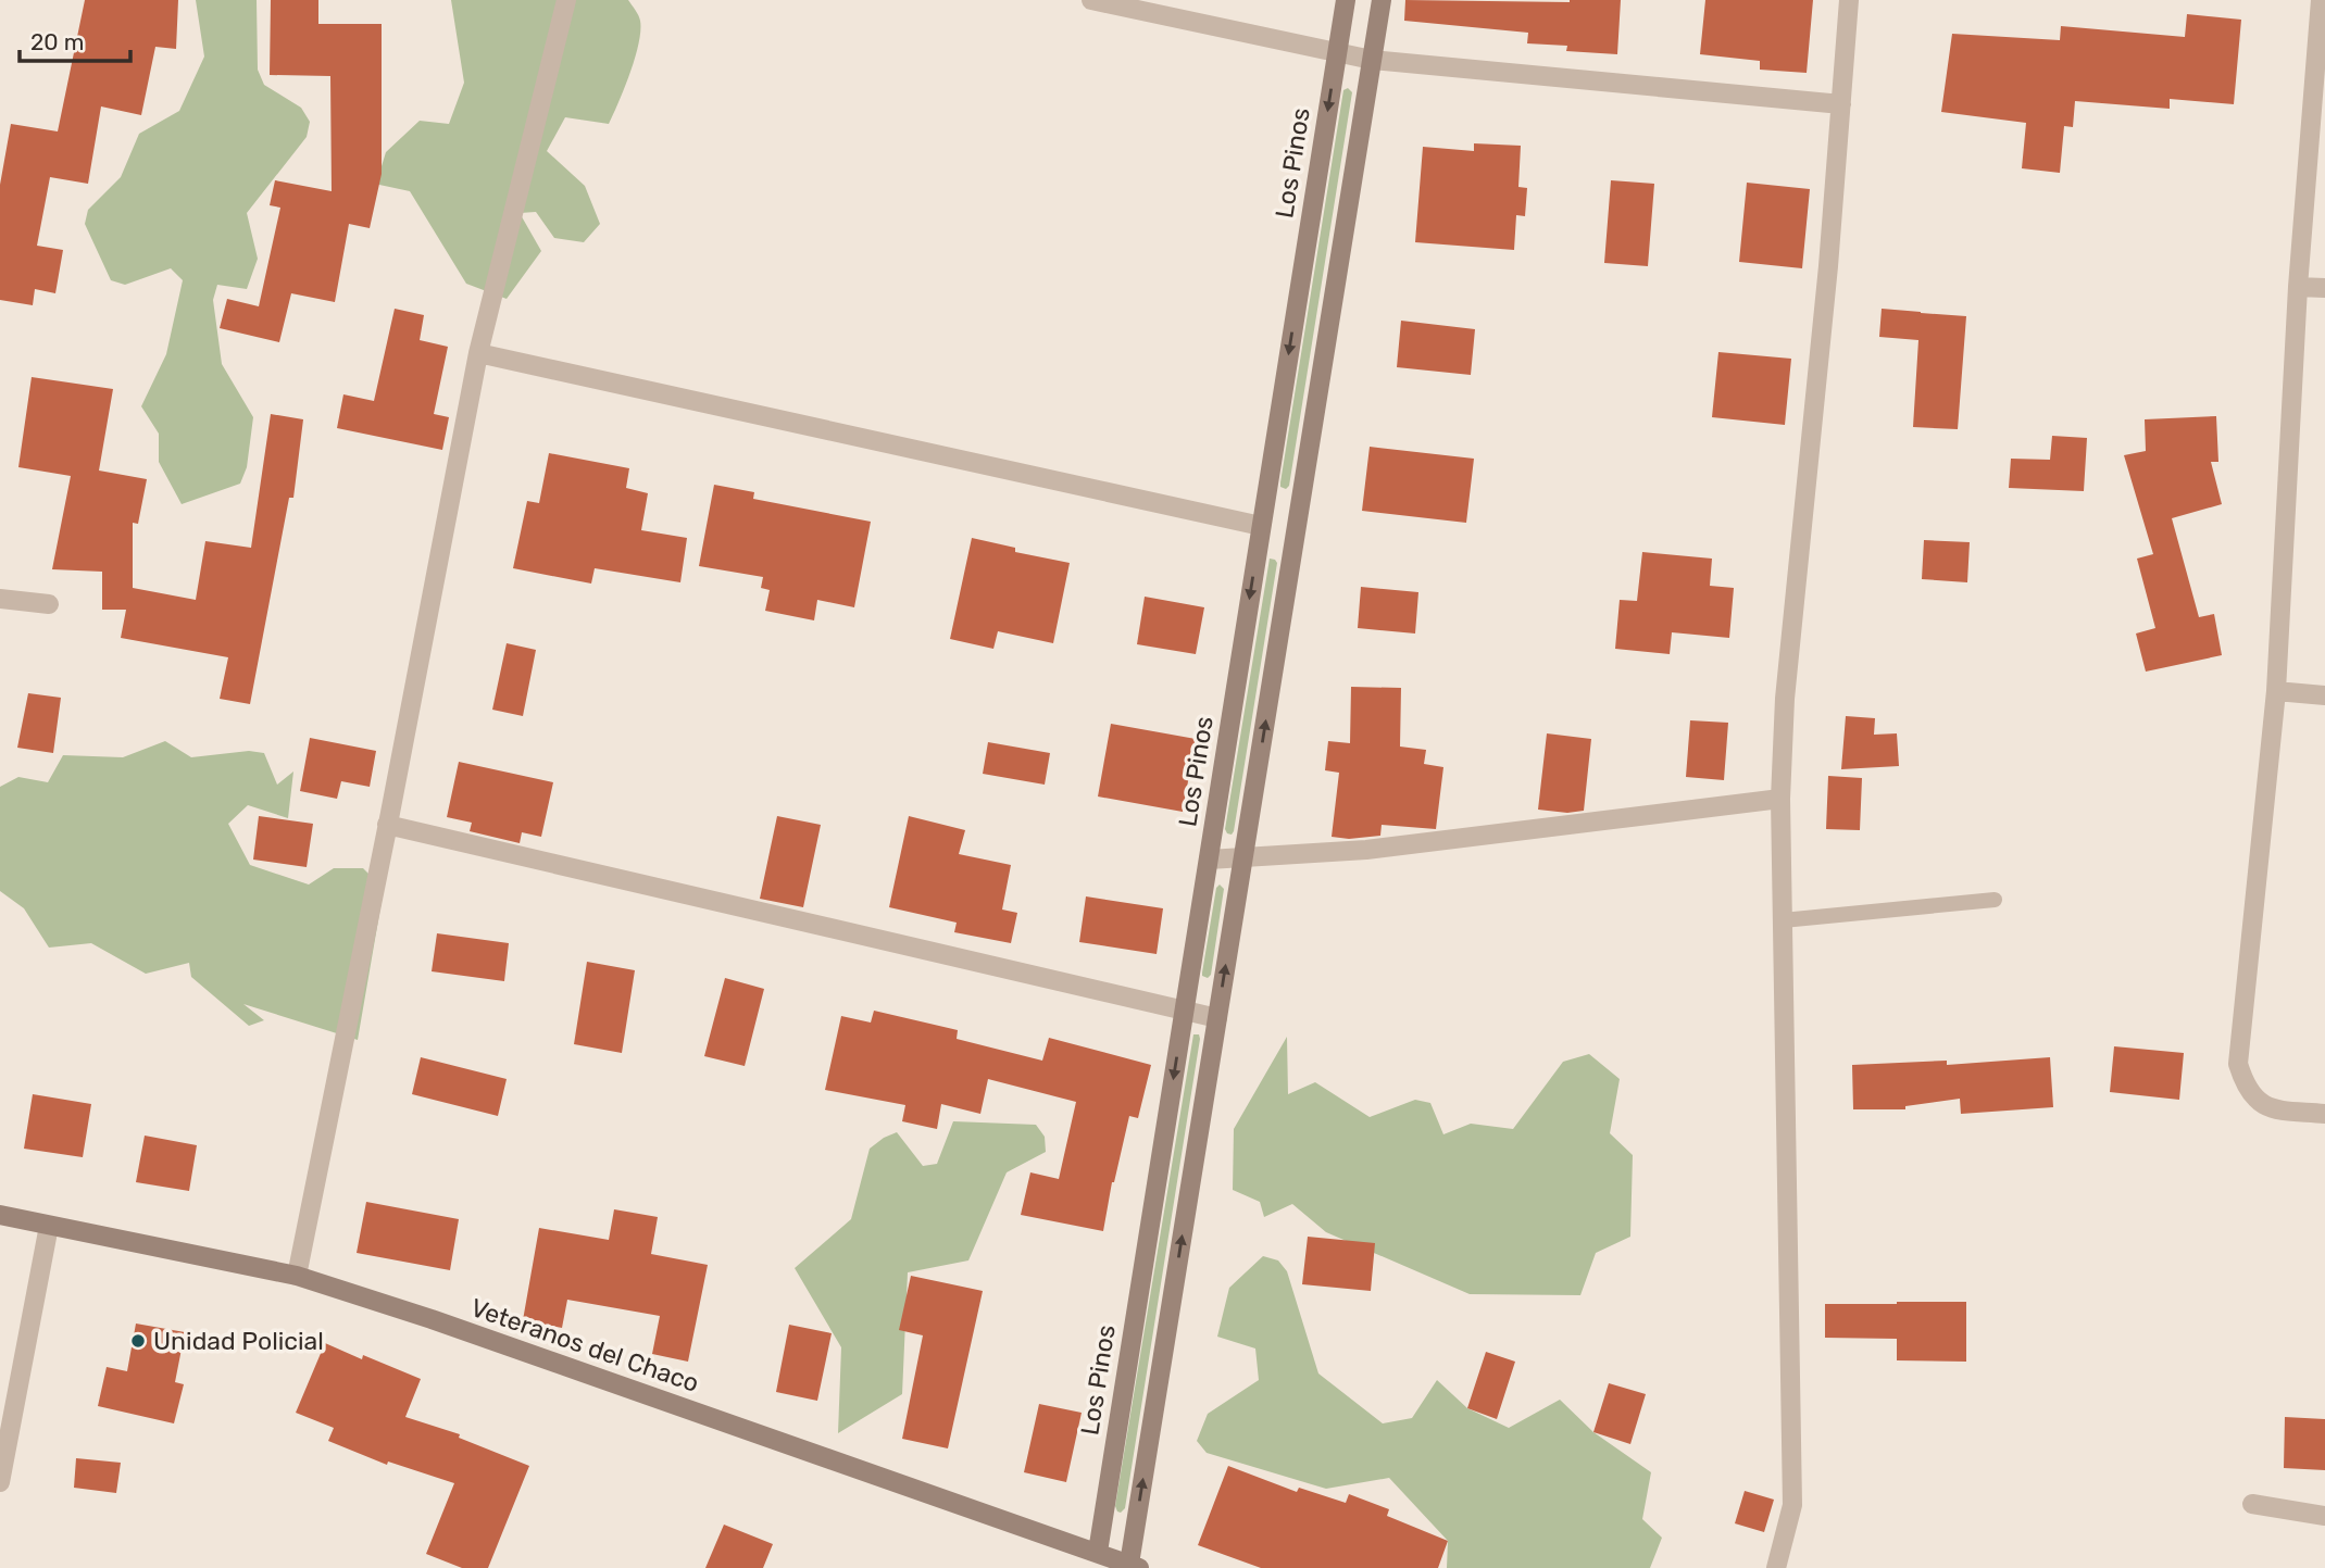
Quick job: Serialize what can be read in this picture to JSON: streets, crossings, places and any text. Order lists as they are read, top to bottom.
{
  "streets": {
    "street": ["Los Pinos", "Veteranos del Chaco"]
  },
  "crossings": [
    ["Los Pinos", "Veteranos del Chaco"]
  ],
  "places": ["Unidad Policial"],
  "scale_bar": "20 m"
}
